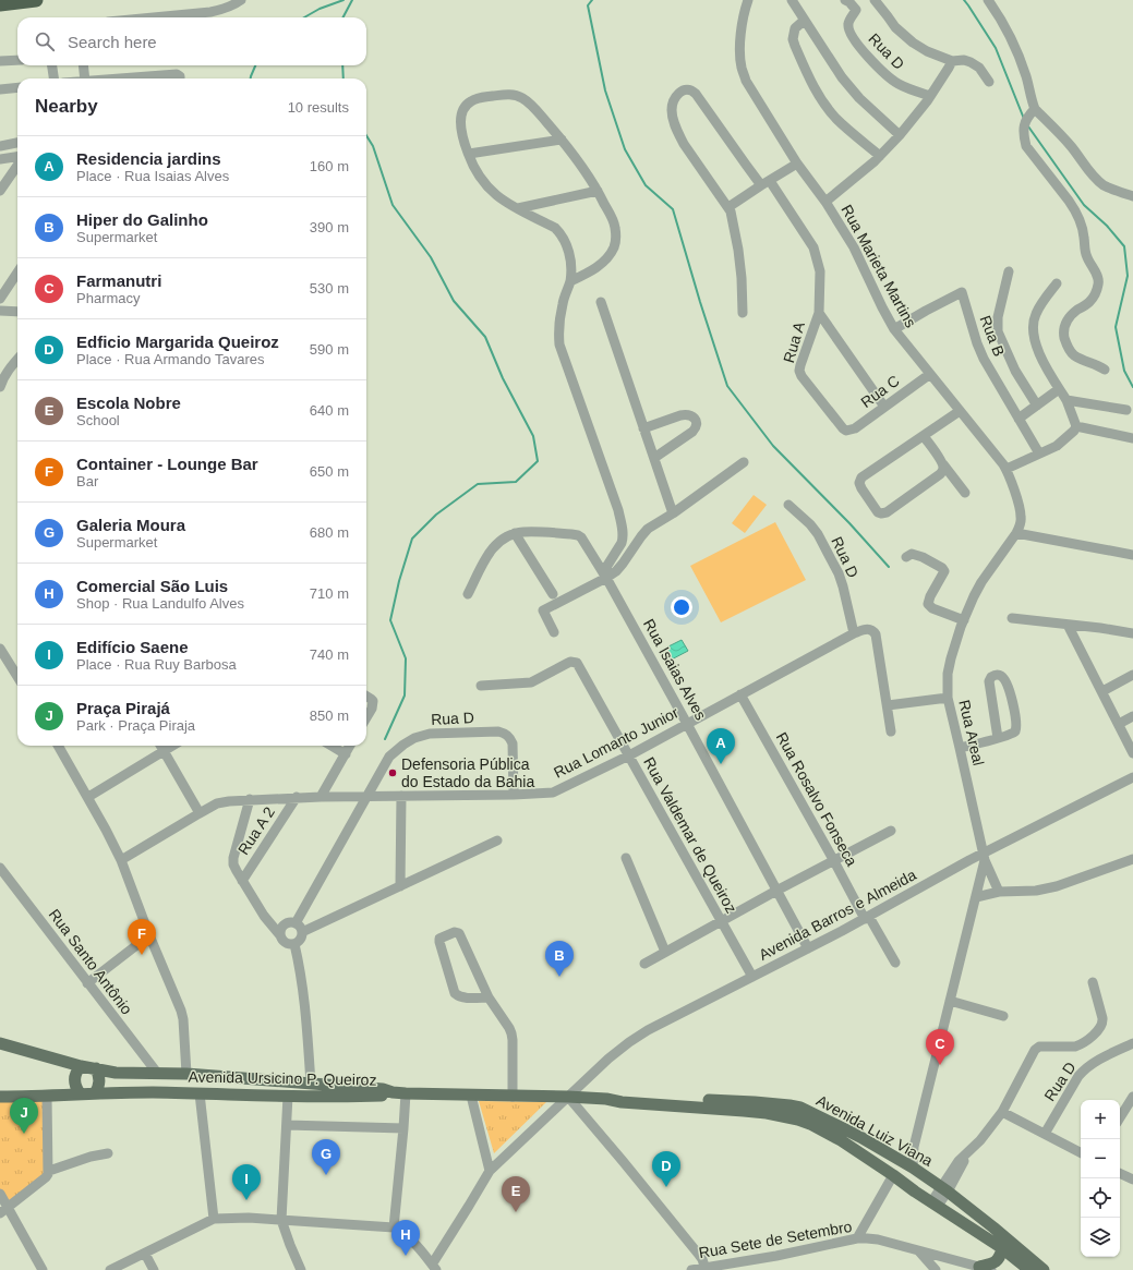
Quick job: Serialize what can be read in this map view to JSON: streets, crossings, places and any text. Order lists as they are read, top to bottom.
{
  "streets": {
    "main road": ["Avenida Ursicino P. Queiroz", "Avenida Luiz Viana"],
    "street": [
      "Rua D",
      "Rua Marieta Martins",
      "Rua B",
      "Rua A",
      "Rua C",
      "Rua Isaias Alves",
      "Rua Areal",
      "Rua Lomanto Junior",
      "Rua Rosalvo Fonseca",
      "Rua A 2",
      "Rua Valdemar de Queiroz",
      "Avenida Barros e Almeida",
      "Rua Santo Antônio",
      "Rua Sete de Setembro"
    ]
  },
  "crossings": [
    ["Rua D", "Rua Lomanto Junior"],
    ["Rua Marieta Martins", "Rua B"],
    ["Rua Marieta Martins", "Rua C"],
    ["Rua Marieta Martins", "Rua Areal"],
    ["Rua A", "Rua C"],
    ["Rua Isaias Alves", "Rua Lomanto Junior"],
    ["Rua Isaias Alves", "Avenida Barros e Almeida"],
    ["Rua Areal", "Avenida Barros e Almeida"],
    ["Rua Lomanto Junior", "Rua Rosalvo Fonseca"],
    ["Rua Lomanto Junior", "Rua A 2"],
    ["Rua Lomanto Junior", "Rua Valdemar de Queiroz"],
    ["Rua Rosalvo Fonseca", "Avenida Barros e Almeida"],
    ["Rua Valdemar de Queiroz", "Avenida Barros e Almeida"],
    ["Avenida Barros e Almeida", "Avenida Luiz Viana"],
    ["Rua Santo Antônio", "Avenida Ursicino P. Queiroz"],
    ["Avenida Ursicino P. Queiroz", "Avenida Luiz Viana"]
  ],
  "places": ["Defensoria Pública do Estado da Bahia"],
  "page": {
    "search": "Search here",
    "heading": ["Nearby", "10 results"],
    "list": [
      {
        "mark": "A",
        "name": "Residencia jardins",
        "note": "Place · Rua Isaias Alves",
        "value": "160 m"
      },
      {
        "mark": "B",
        "name": "Hiper do Galinho",
        "note": "Supermarket",
        "value": "390 m"
      },
      {
        "mark": "C",
        "name": "Farmanutri",
        "note": "Pharmacy",
        "value": "530 m"
      },
      {
        "mark": "D",
        "name": "Edficio Margarida Queiroz",
        "note": "Place · Rua Armando Tavares",
        "value": "590 m"
      },
      {
        "mark": "E",
        "name": "Escola Nobre",
        "note": "School",
        "value": "640 m"
      },
      {
        "mark": "F",
        "name": "Container - Lounge Bar",
        "note": "Bar",
        "value": "650 m"
      },
      {
        "mark": "G",
        "name": "Galeria Moura",
        "note": "Supermarket",
        "value": "680 m"
      },
      {
        "mark": "H",
        "name": "Comercial São Luis",
        "note": "Shop · Rua Landulfo Alves",
        "value": "710 m"
      },
      {
        "mark": "I",
        "name": "Edifício Saene",
        "note": "Place · Rua Ruy Barbosa",
        "value": "740 m"
      },
      {
        "mark": "J",
        "name": "Praça Pirajá",
        "note": "Park · Praça Piraja",
        "value": "850 m"
      }
    ],
    "pins": [
      "A",
      "F",
      "B",
      "C",
      "J",
      "G",
      "D",
      "I",
      "E",
      "H"
    ],
    "map_buttons": ["+", "−"]
  }
}
